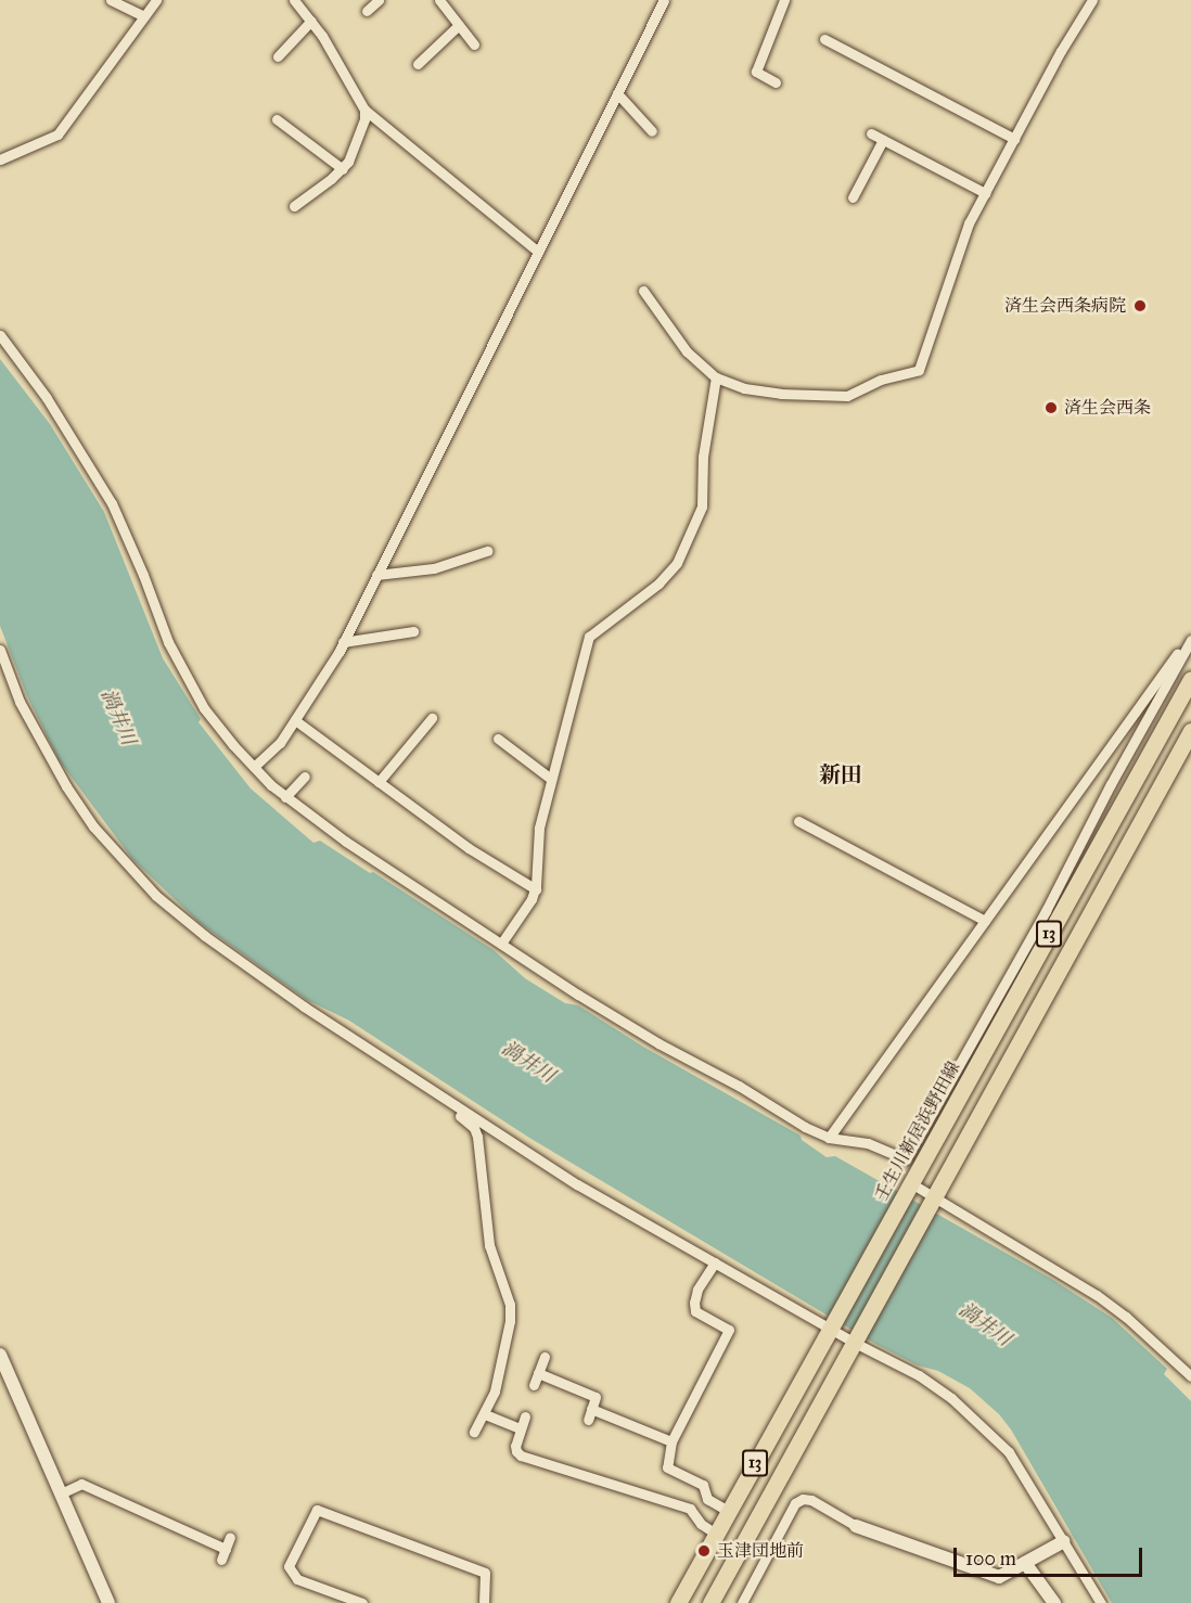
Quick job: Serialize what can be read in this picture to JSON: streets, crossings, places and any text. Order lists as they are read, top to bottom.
{
  "streets": {
    "main road": ["13", "壬生川新居浜野田線"]
  },
  "districts": ["新田"],
  "water": ["渦井川"],
  "places": ["済生会西条病院", "済生会西条", "玉津団地前"],
  "scale_bar": "100 m"
}
